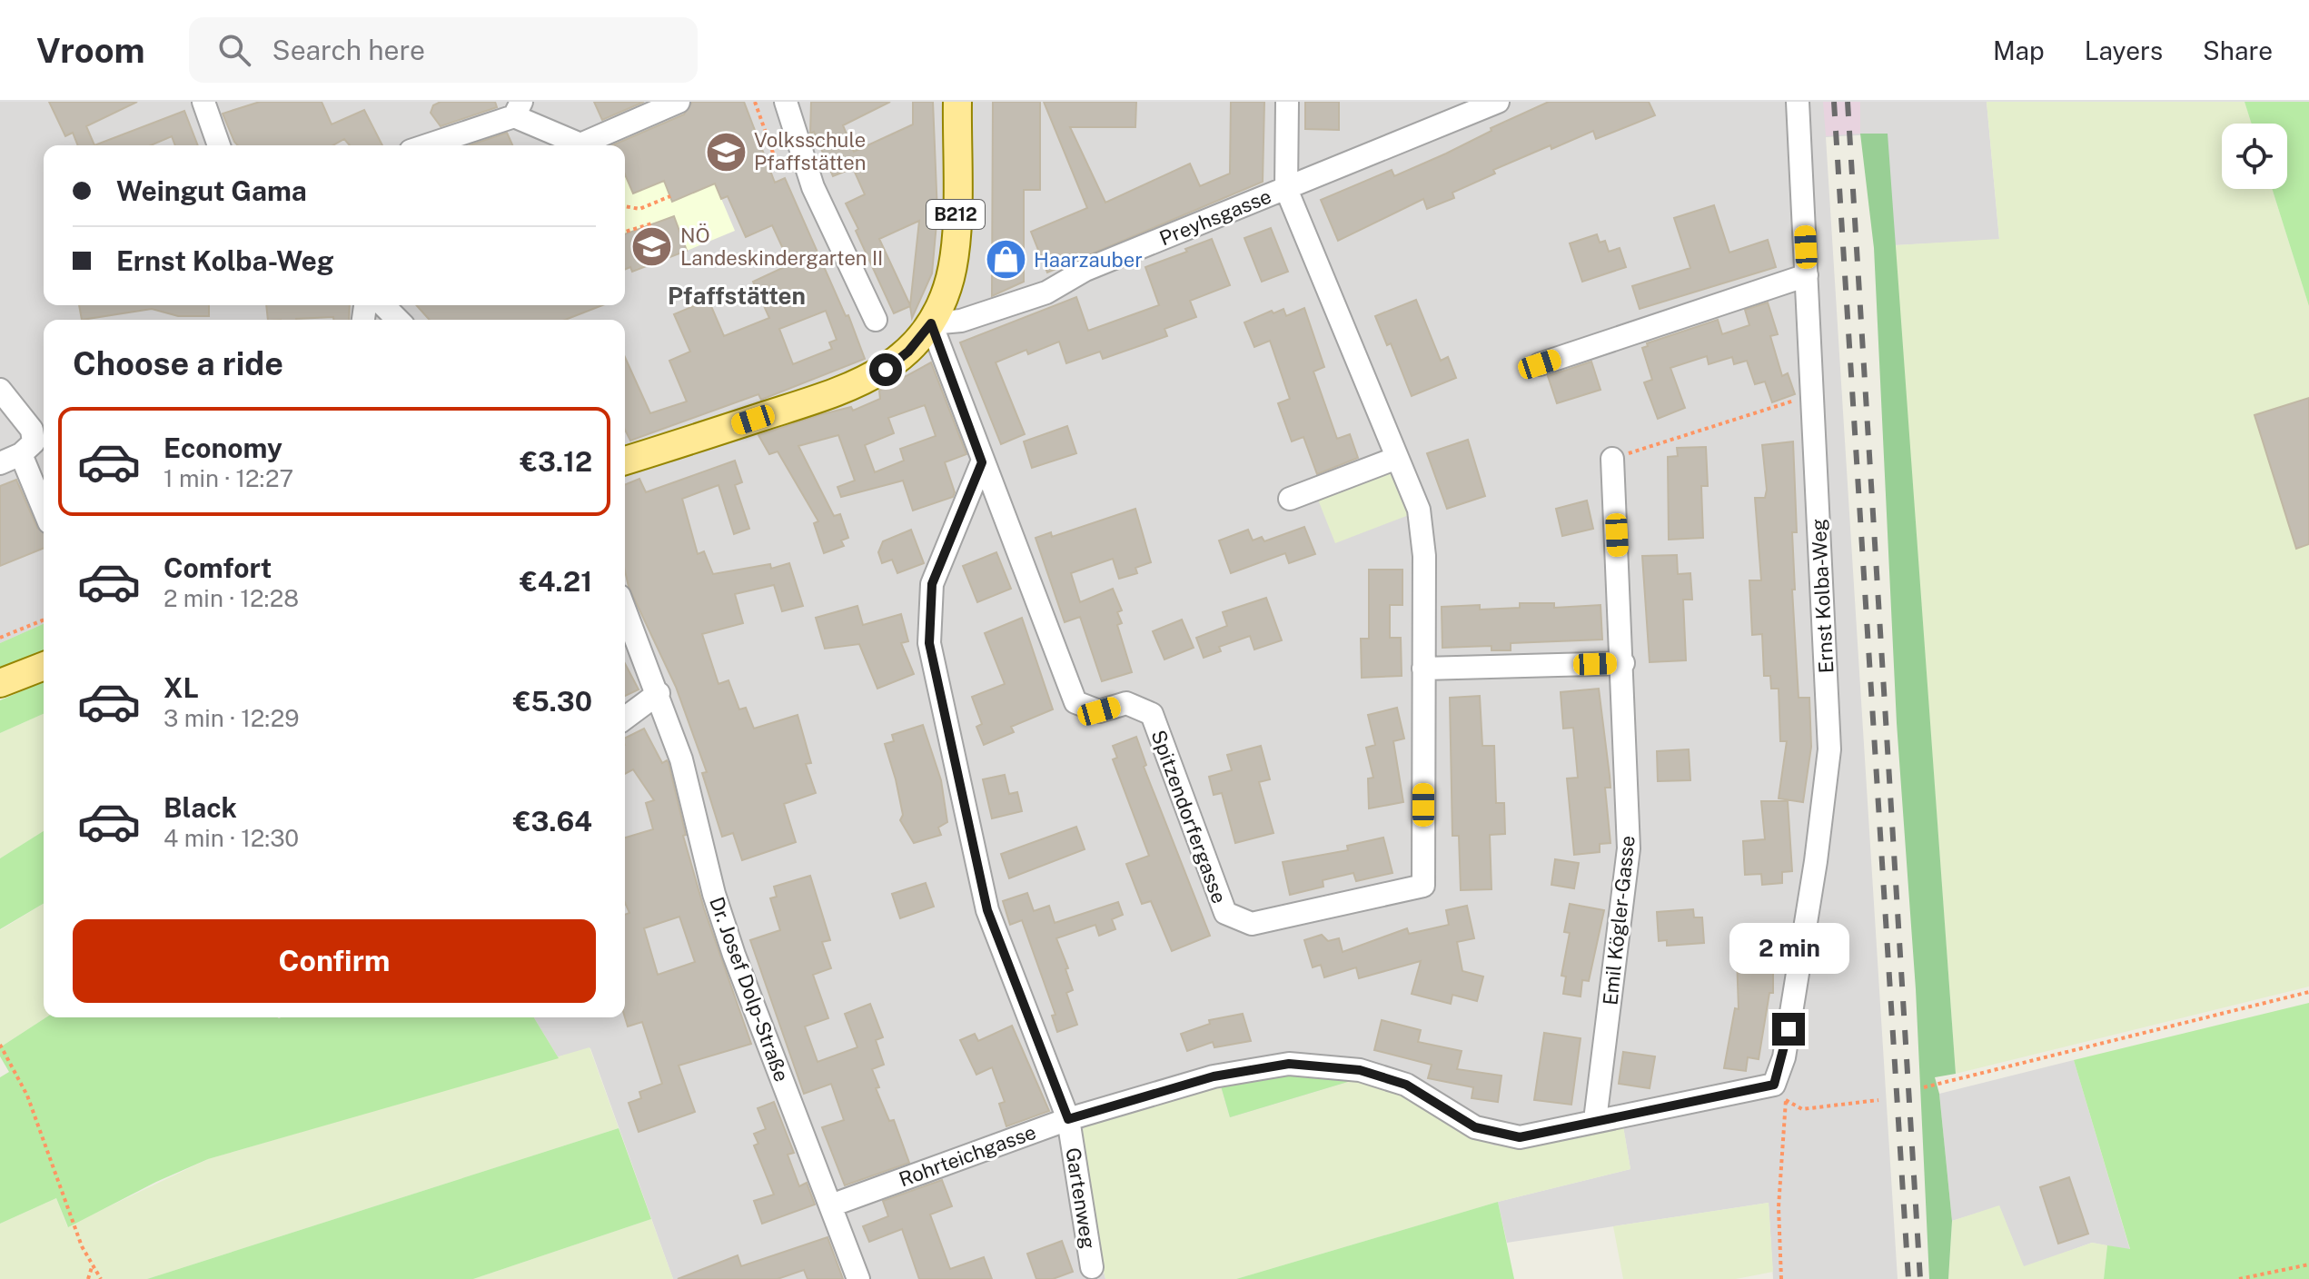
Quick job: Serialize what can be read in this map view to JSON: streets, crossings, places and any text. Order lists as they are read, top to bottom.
{
  "streets": {
    "main road": ["B212"],
    "street": [
      "Preyhsgasse",
      "Ernst Kolba-Weg",
      "Spitzendorfergasse",
      "Emil Kögler-Gasse",
      "Dr. Josef Dolp-Straße",
      "Rohrteichgasse",
      "Gartenweg"
    ]
  },
  "crossings": [
    ["B212", "Preyhsgasse"],
    ["B212", "Spitzendorfergasse"],
    ["Preyhsgasse", "Spitzendorfergasse"],
    ["Ernst Kolba-Weg", "Rohrteichgasse"],
    ["Spitzendorfergasse", "Gartenweg"],
    ["Emil Kögler-Gasse", "Rohrteichgasse"],
    ["Dr. Josef Dolp-Straße", "Rohrteichgasse"],
    ["Rohrteichgasse", "Gartenweg"]
  ],
  "districts": ["Pfaffstätten"],
  "places": {
    "school or university": ["Volksschule Pfaffstätten", "NÖ Landeskindergarten II"],
    "shop": ["Haarzauber"]
  },
  "page": {
    "header": "Vroom",
    "search": "Search here",
    "nav": ["Map", "Layers", "Share"],
    "banner": ["Weingut Gama", "Ernst Kolba-Weg"],
    "heading": "Choose a ride",
    "list": [
      {
        "name": "Economy",
        "note": "1 min · 12:27",
        "value": "€3.12"
      },
      {
        "name": "Comfort",
        "note": "2 min · 12:28",
        "value": "€4.21"
      },
      {
        "name": "XL",
        "note": "3 min · 12:29",
        "value": "€5.30"
      },
      {
        "name": "Black",
        "note": "4 min · 12:30",
        "value": "€3.64"
      }
    ],
    "buttons": "Confirm",
    "bubble": "2 min"
  }
}
